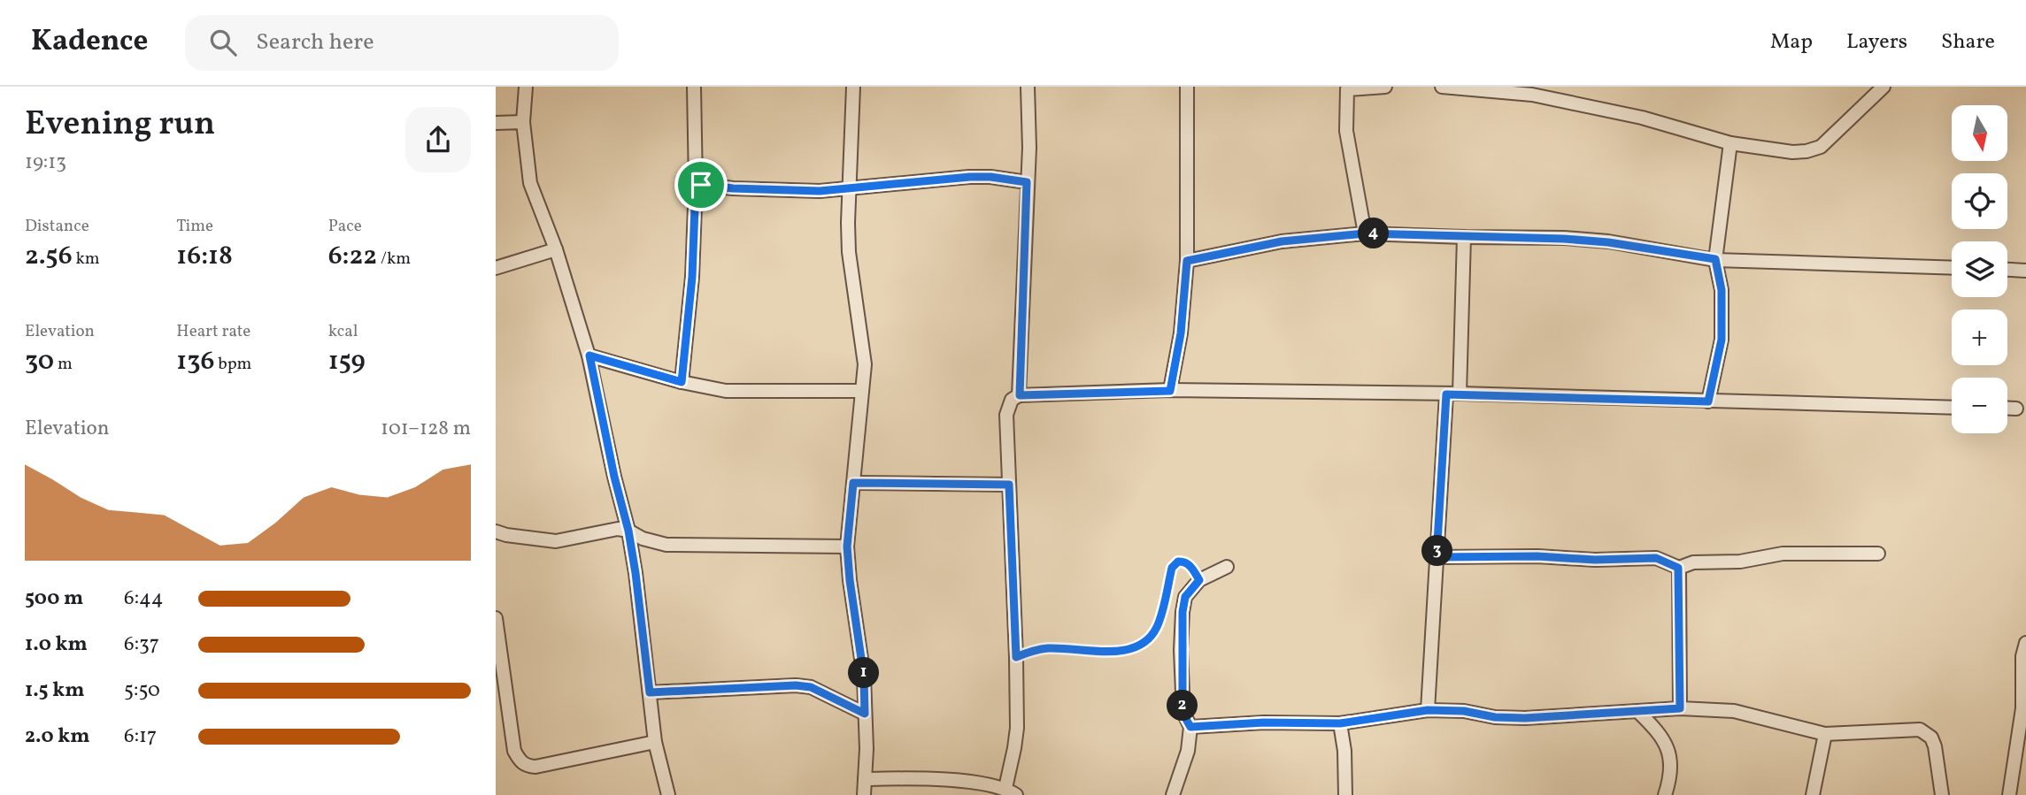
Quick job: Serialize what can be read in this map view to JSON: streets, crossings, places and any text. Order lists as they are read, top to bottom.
{
  "north": "bottom",
  "page": {
    "header": "Kadence",
    "search": "Search here",
    "nav": ["Map", "Layers", "Share"],
    "heading": ["Evening run", "19:13"],
    "map_buttons": ["+", "−"],
    "stats": [
      ["Distance", "2.56 km"],
      ["Time", "16:18"],
      ["Pace", "6:22 /km"],
      ["Elevation", "30 m"],
      ["Heart rate", "136 bpm"],
      ["kcal", "159"]
    ],
    "pins": [
      "4",
      "3",
      "1",
      "2"
    ],
    "chart": ["Elevation", "101–128 m"],
    "list": [
      {
        "name": "500 m",
        "note": "6:44"
      },
      {
        "name": "1.0 km",
        "note": "6:37"
      },
      {
        "name": "1.5 km",
        "note": "5:50"
      },
      {
        "name": "2.0 km",
        "note": "6:17"
      }
    ]
  }
}
